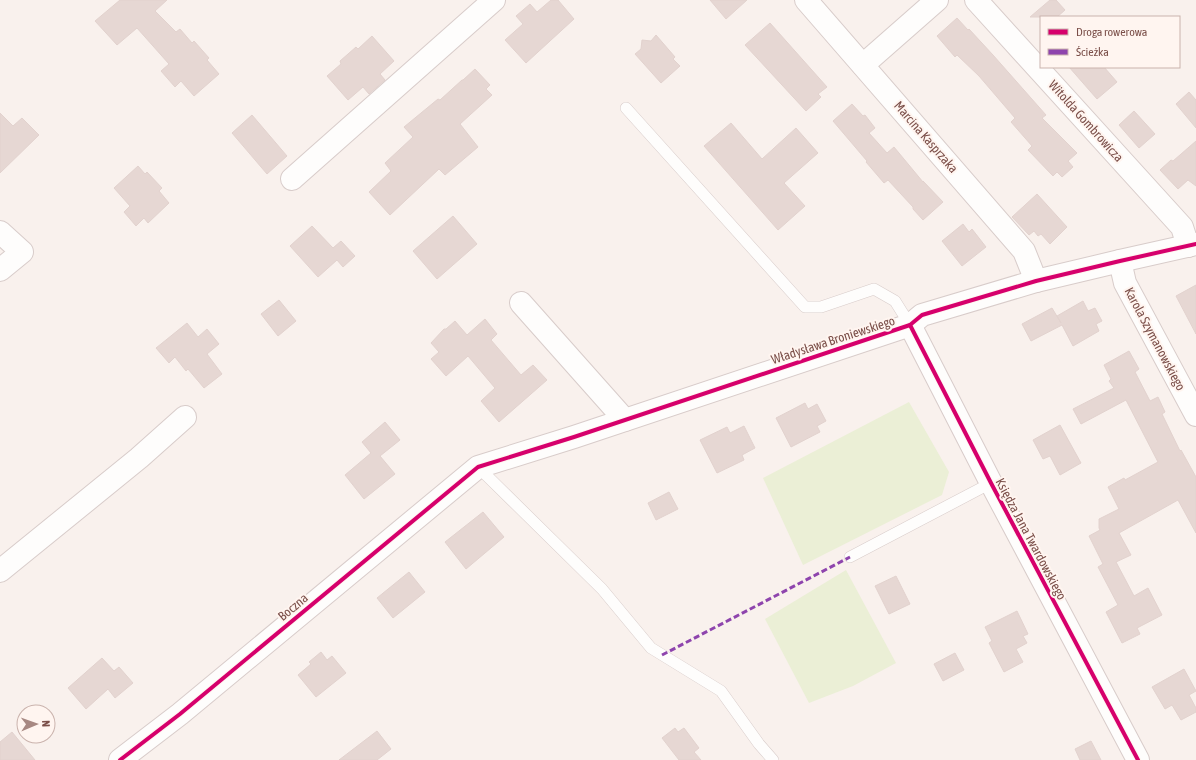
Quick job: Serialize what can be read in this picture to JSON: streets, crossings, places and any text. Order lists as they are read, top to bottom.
{
  "streets": {
    "street": [
      "Witolda Gombrowicza",
      "Marcina Kasprzaka",
      "Karola Szymanowskiego",
      "Władysława Broniewskiego",
      "Księdza Jana Twardowskiego",
      "Boczna"
    ]
  },
  "crossings": [
    ["Witolda Gombrowicza", "Władysława Broniewskiego"],
    ["Marcina Kasprzaka", "Władysława Broniewskiego"],
    ["Karola Szymanowskiego", "Władysława Broniewskiego"],
    ["Władysława Broniewskiego", "Księdza Jana Twardowskiego"],
    ["Władysława Broniewskiego", "Boczna"]
  ],
  "legend": ["Droga rowerowa", "Ścieżka"],
  "north": "right"
}
